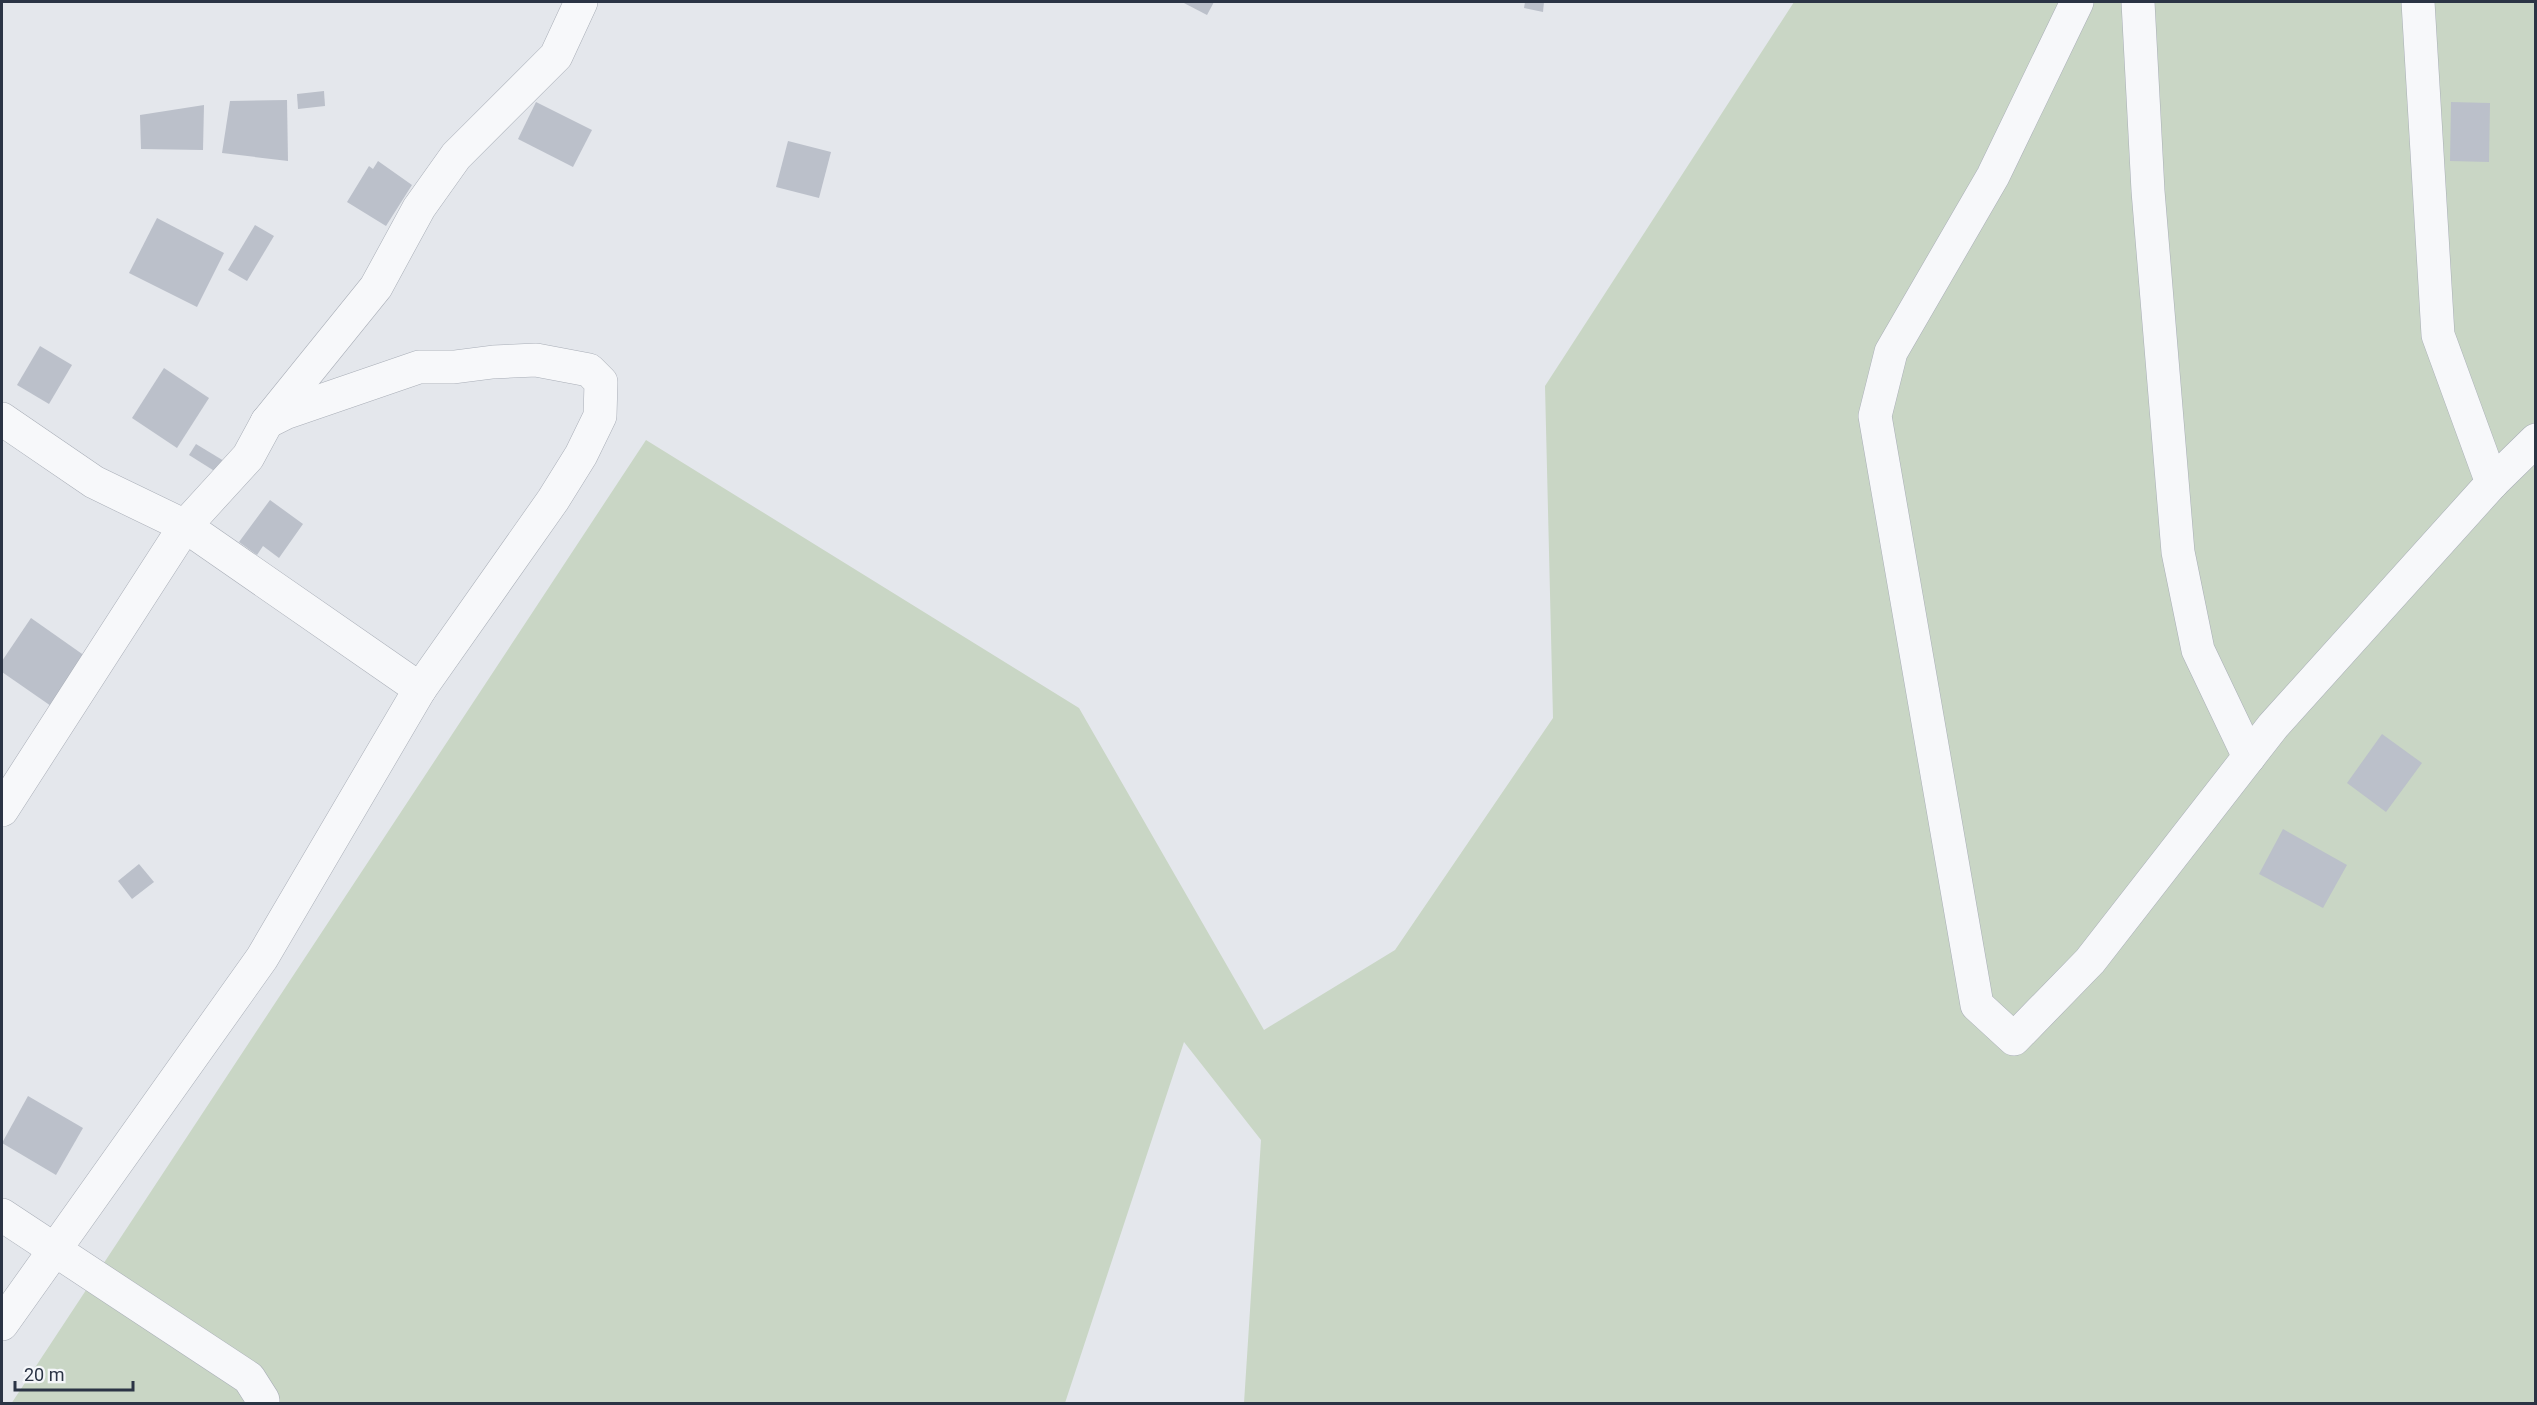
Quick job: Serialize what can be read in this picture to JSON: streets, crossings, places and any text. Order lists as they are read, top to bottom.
{
  "scale_bar": "20 m"
}
